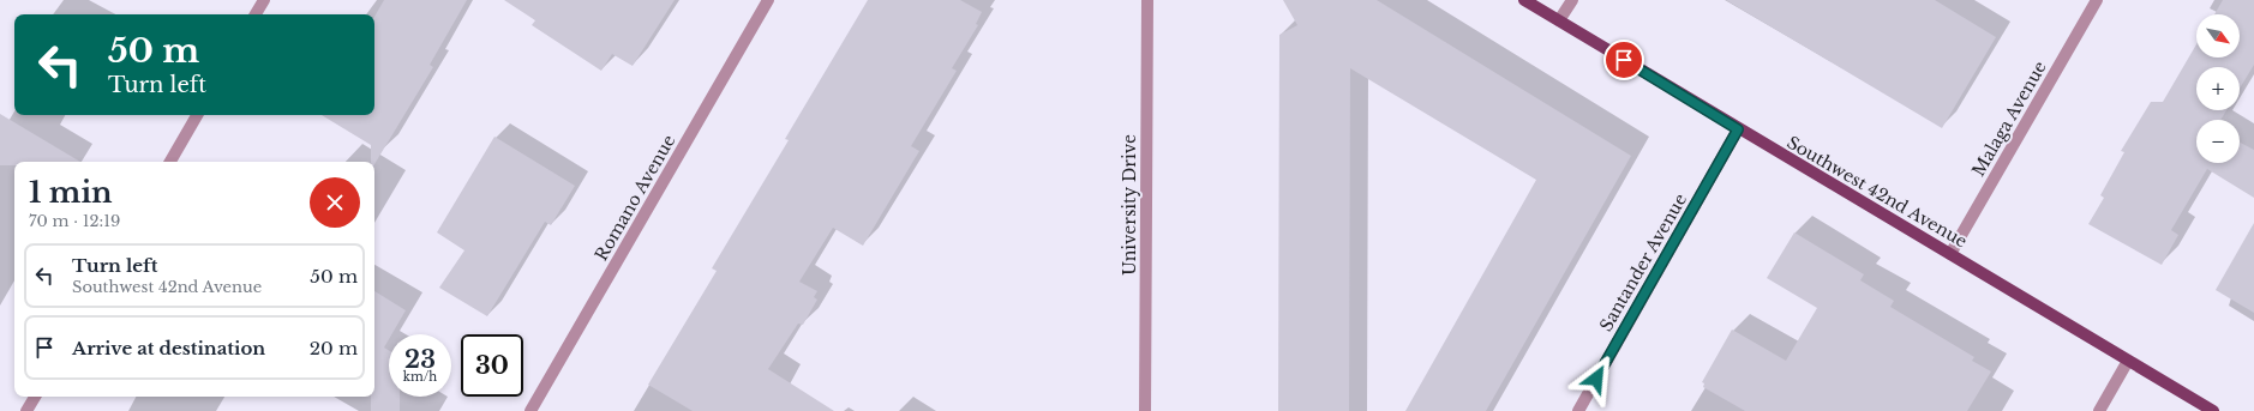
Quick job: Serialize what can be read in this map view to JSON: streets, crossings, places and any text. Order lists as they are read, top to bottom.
{
  "streets": {
    "main road": ["Southwest 42nd Avenue"],
    "street": [
      "Malaga Avenue",
      "Romano Avenue",
      "University Drive",
      "Santander Avenue"
    ]
  },
  "crossings": [
    ["Malaga Avenue", "Southwest 42nd Avenue"],
    ["Southwest 42nd Avenue", "Santander Avenue"]
  ],
  "north": "bottom right",
  "page": {
    "map_buttons": ["+", "−"],
    "turn": ["50 m", "Turn left"],
    "heading": ["1 min", "70 m · 12:19"],
    "list": [
      {
        "name": "Turn left",
        "note": "Southwest 42nd Avenue",
        "value": "50 m"
      },
      {
        "name": "Arrive at destination",
        "value": "20 m"
      }
    ],
    "speed": "23 km/h",
    "limit": "30"
  }
}
